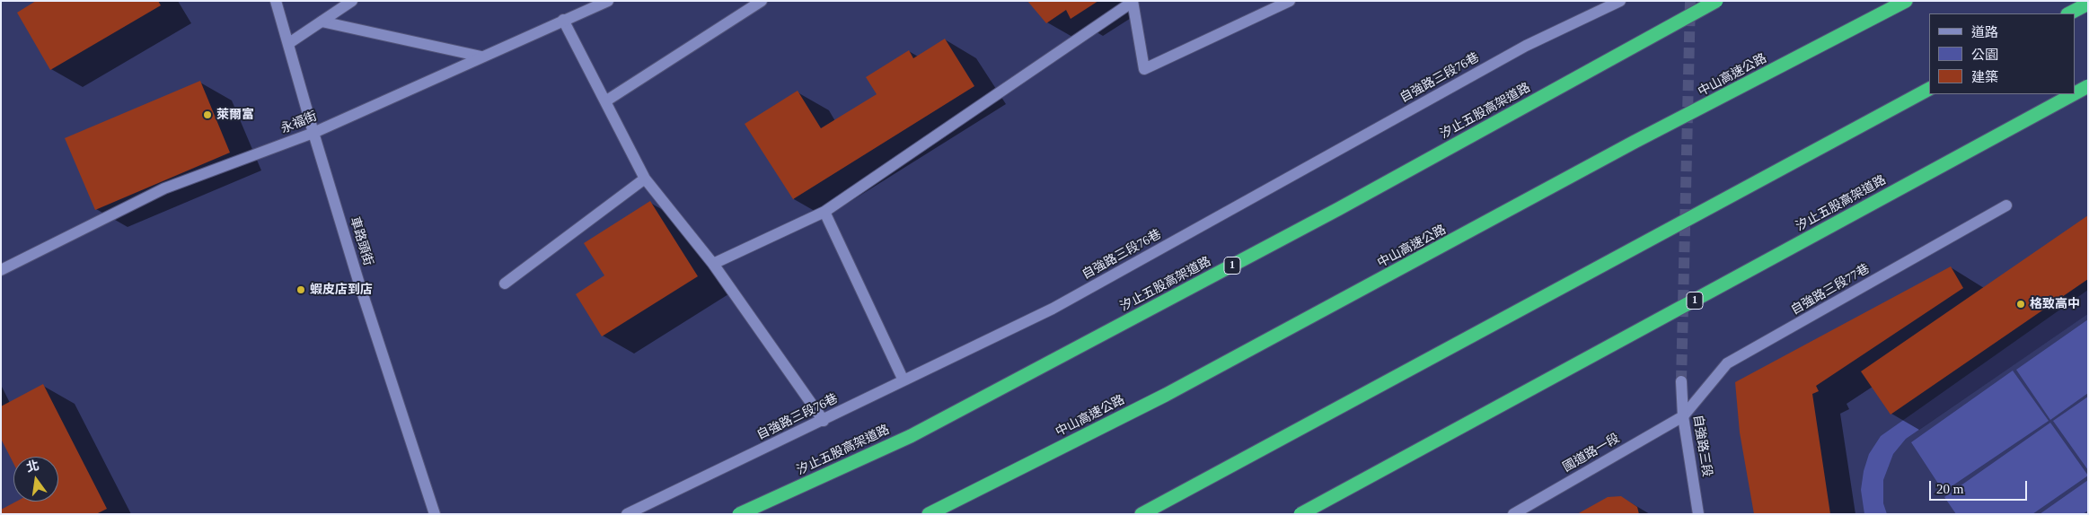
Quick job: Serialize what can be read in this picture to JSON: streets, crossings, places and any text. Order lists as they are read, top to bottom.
{
  "streets": {
    "highway": ["中山高速公路", "汐止五股高架道路", "1"],
    "street": [
      "自強路三段76巷",
      "永福街",
      "車路頭街",
      "自強路三段77巷",
      "自強路三段",
      "國道路一段"
    ]
  },
  "crossings": [
    ["永福街", "車路頭街"],
    ["自強路三段77巷", "自強路三段"],
    ["自強路三段77巷", "國道路一段"],
    ["自強路三段", "國道路一段"]
  ],
  "places": ["萊爾富", "蝦皮店到店", "格致高中"],
  "legend": ["道路", "公園", "建築"],
  "scale_bar": "20 m",
  "north": "top"
}
